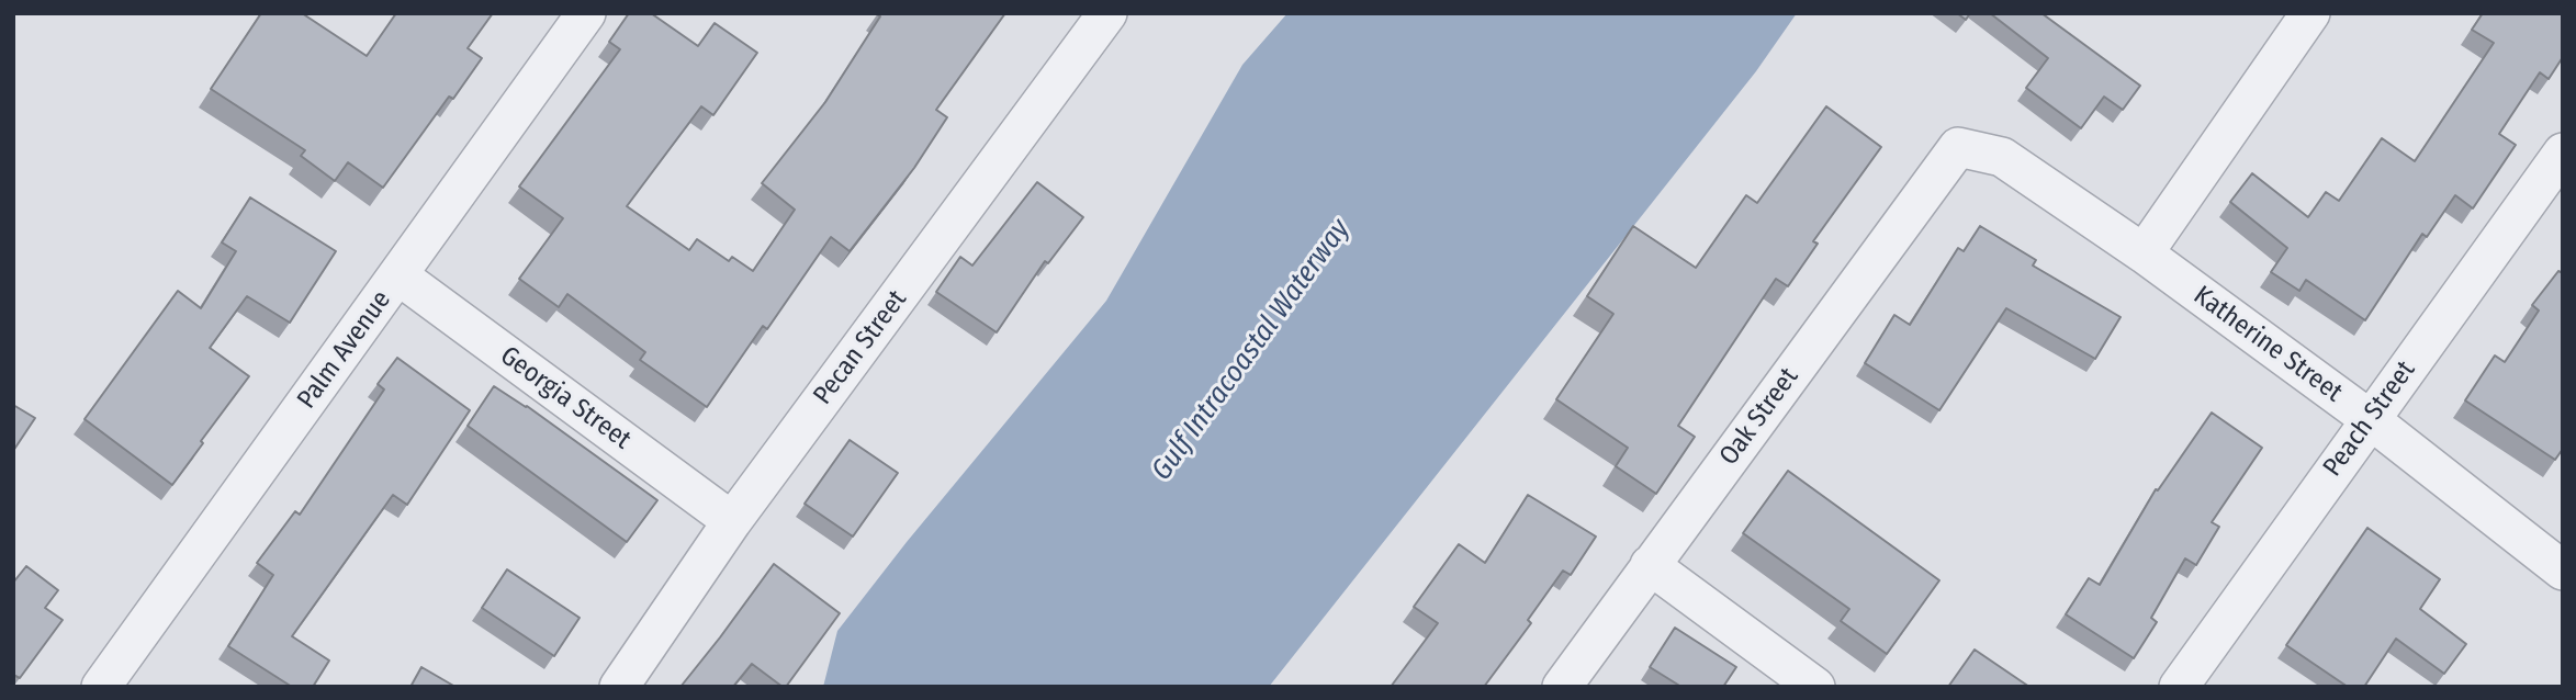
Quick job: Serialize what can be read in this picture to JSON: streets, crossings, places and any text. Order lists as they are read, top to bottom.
{
  "streets": {
    "street": [
      "Katherine Street",
      "Pecan Street",
      "Palm Avenue",
      "Georgia Street",
      "Oak Street",
      "Peach Street"
    ]
  },
  "crossings": [
    ["Katherine Street", "Oak Street"],
    ["Katherine Street", "Peach Street"],
    ["Pecan Street", "Georgia Street"],
    ["Palm Avenue", "Georgia Street"]
  ],
  "water": ["Gulf Intracoastal Waterway"]
}
